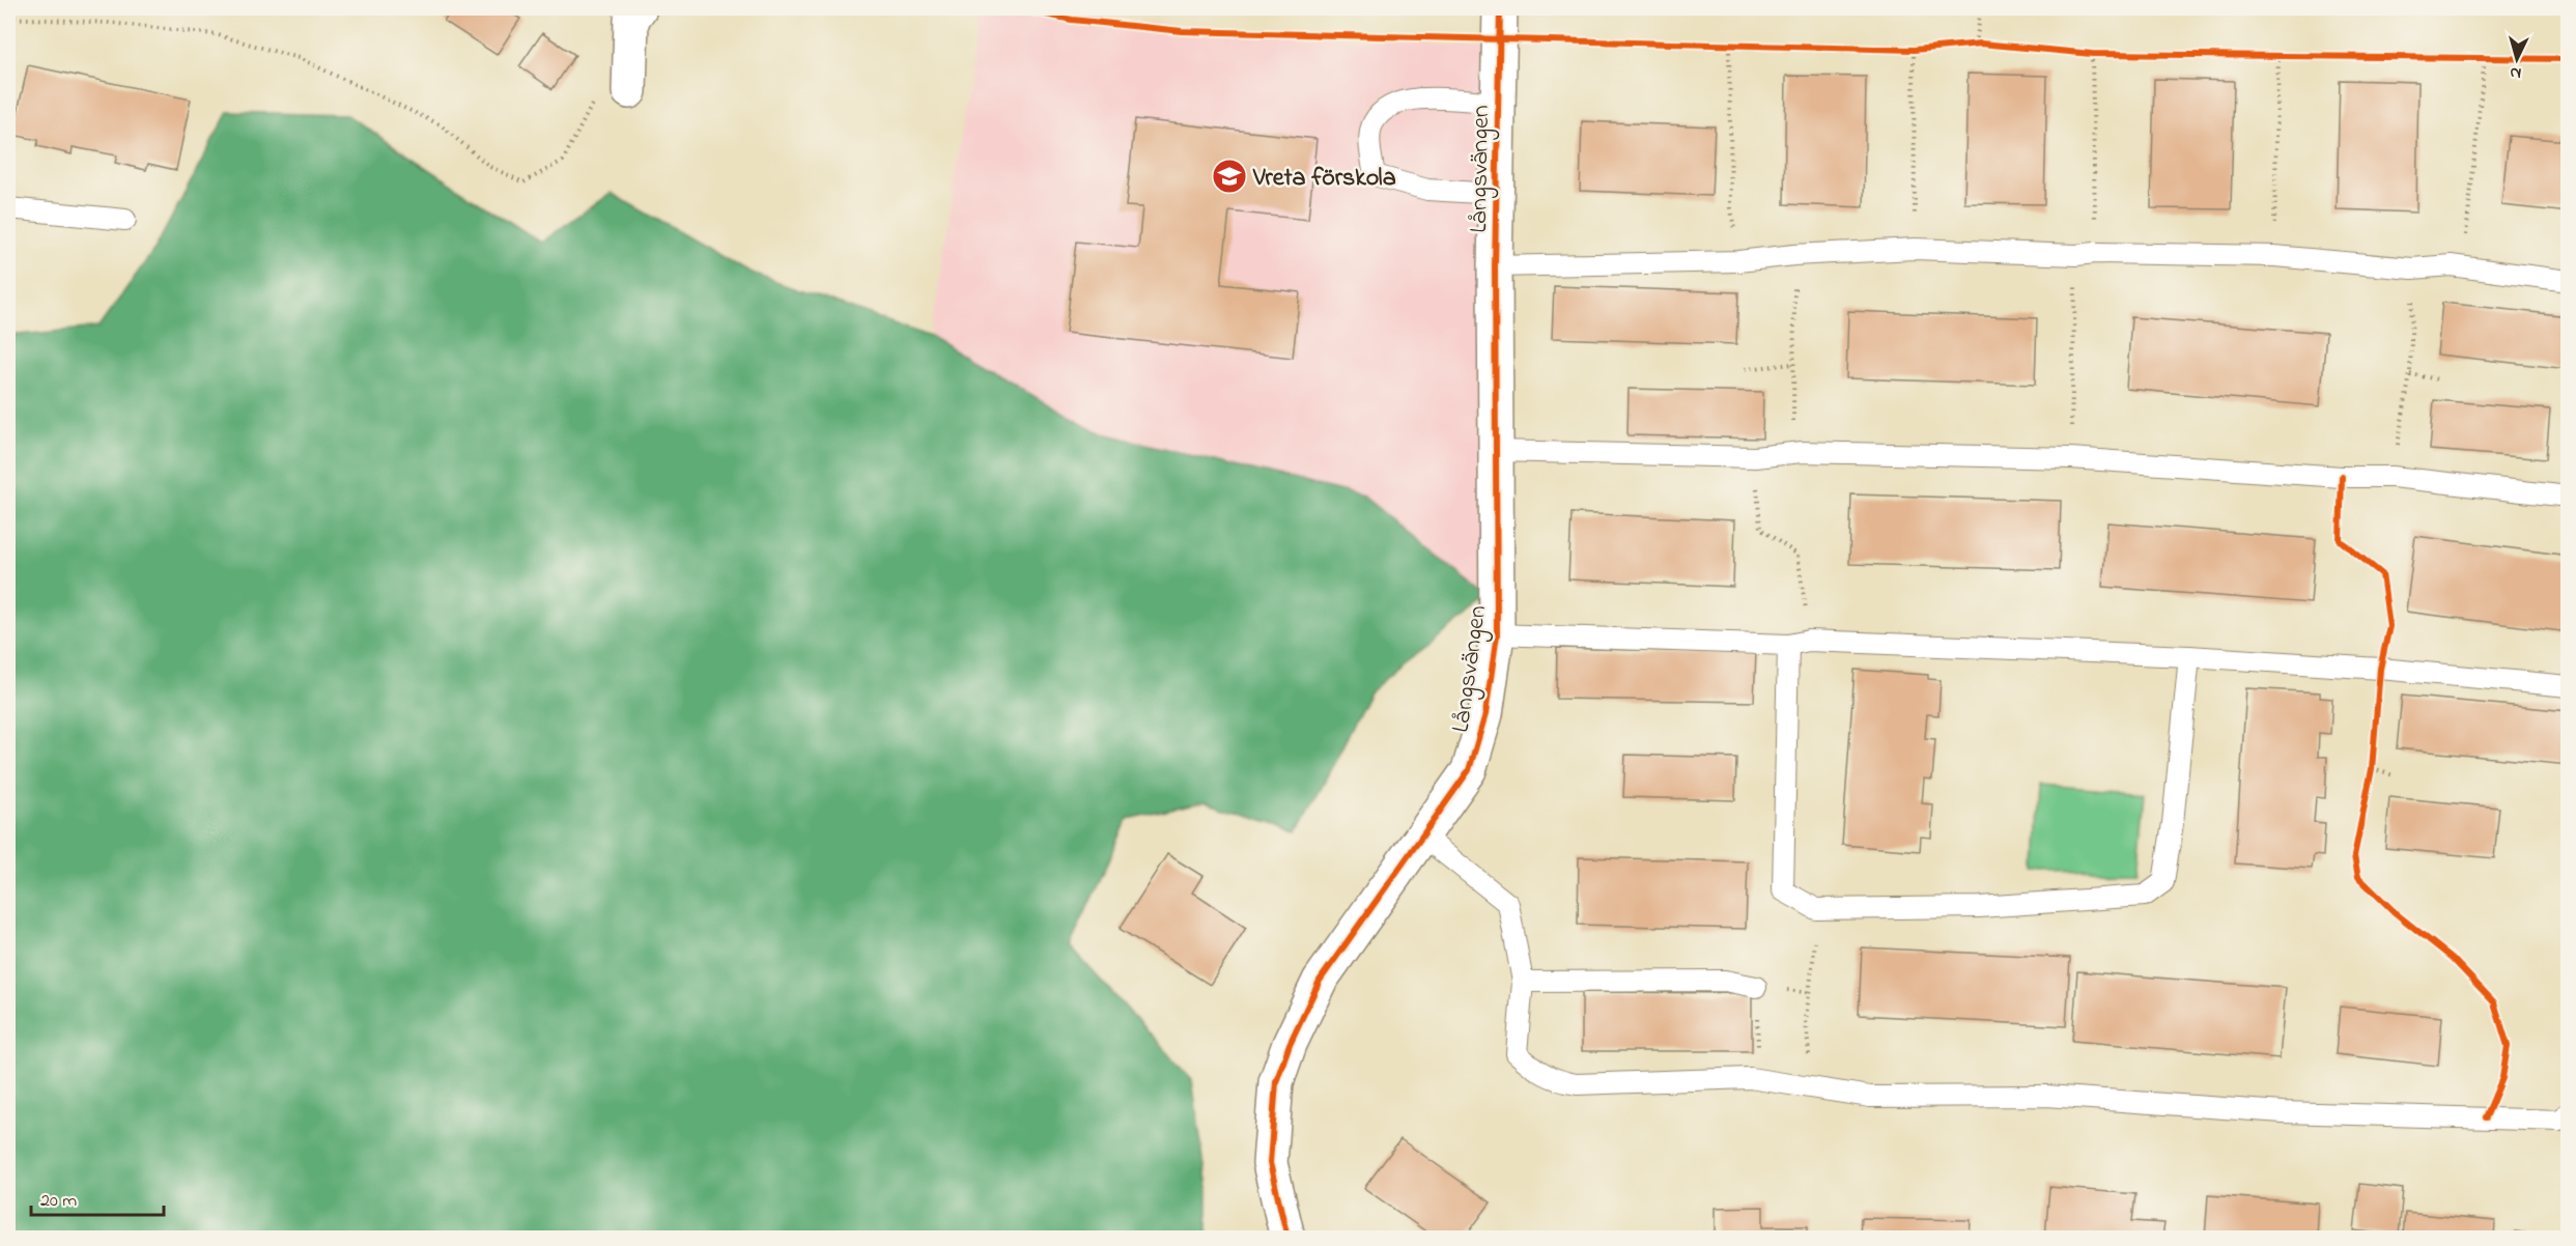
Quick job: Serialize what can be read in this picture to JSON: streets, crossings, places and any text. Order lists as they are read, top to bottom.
{
  "streets": {
    "street": ["Långsvängen"]
  },
  "places": {
    "school or university": ["Vreta förskola"]
  },
  "scale_bar": "20 m",
  "north": "bottom"
}
